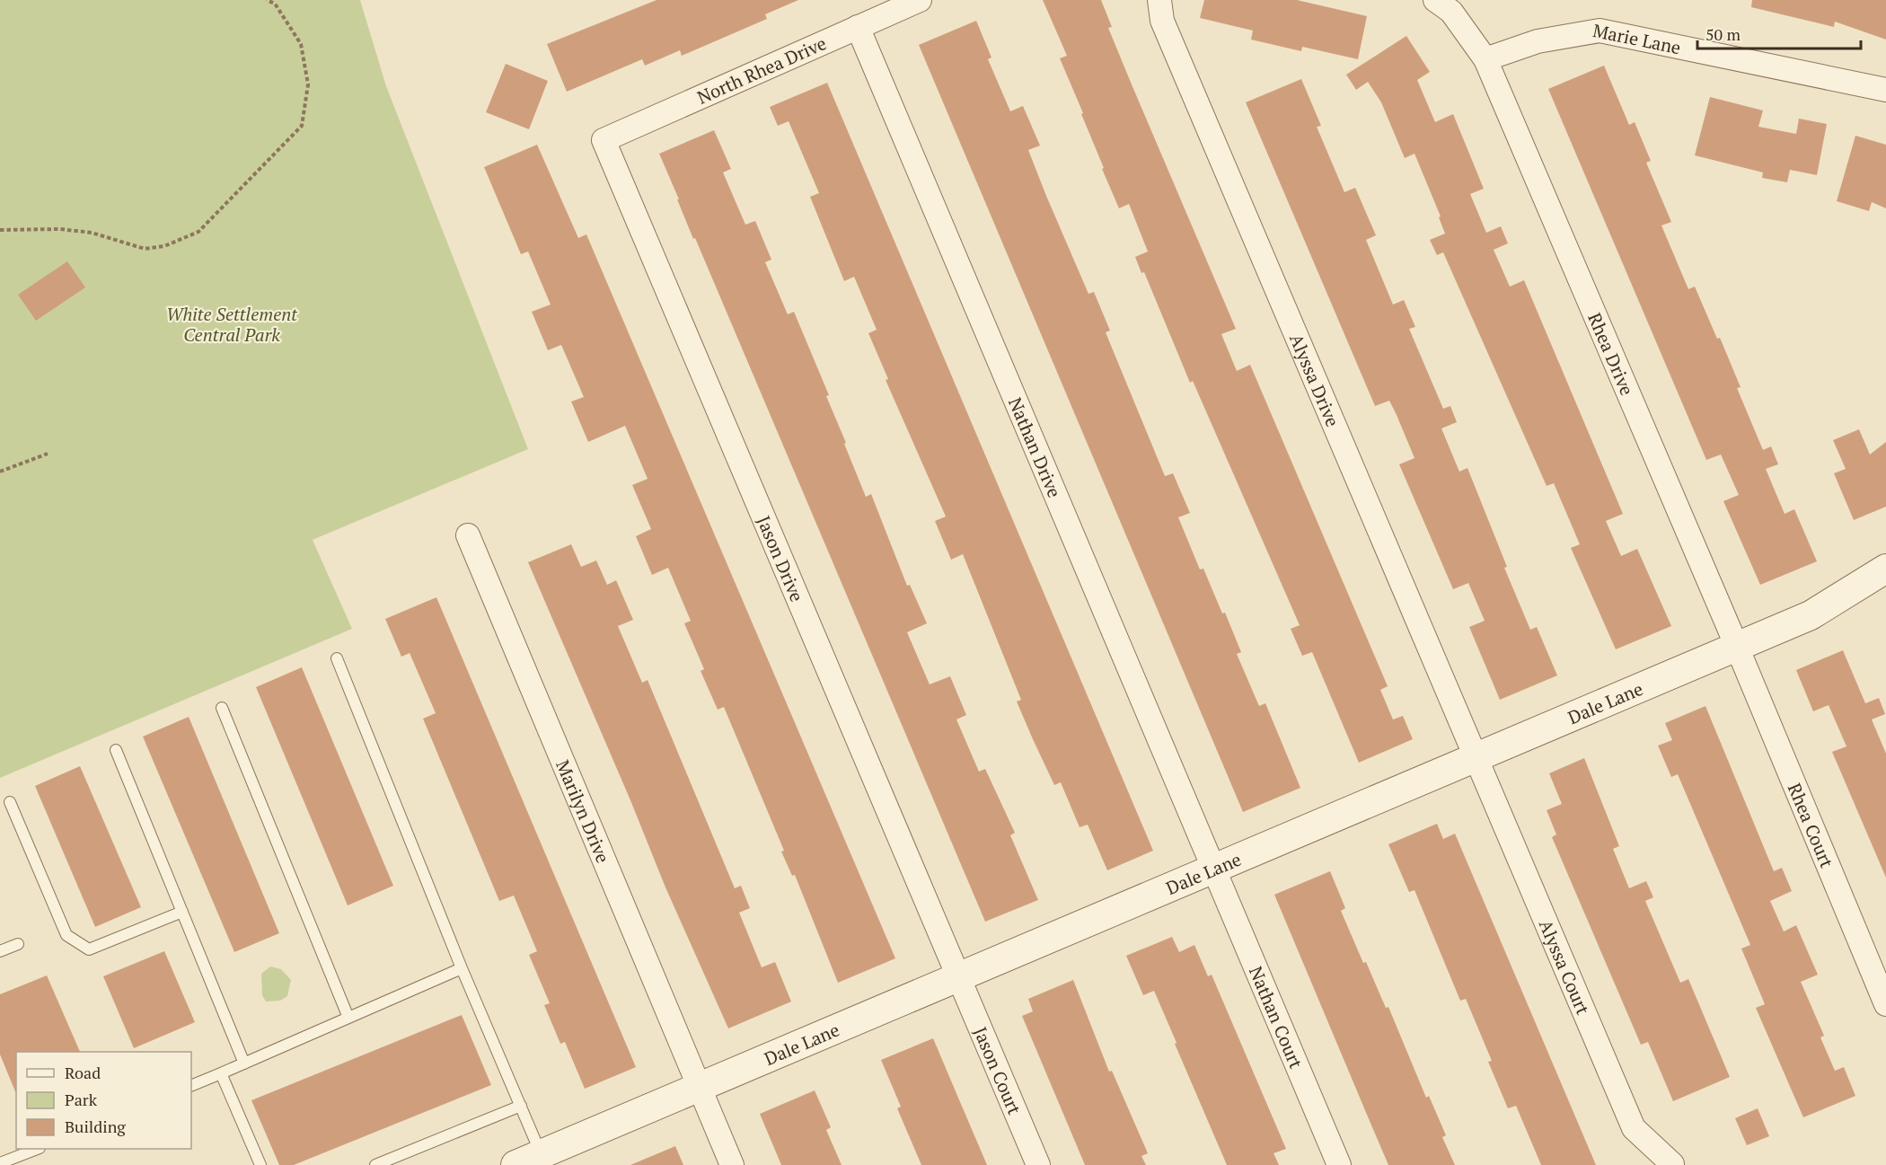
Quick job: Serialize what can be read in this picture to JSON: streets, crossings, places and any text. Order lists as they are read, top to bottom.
{
  "streets": {
    "street": [
      "Marie Lane",
      "North Rhea Drive",
      "Rhea Drive",
      "Alyssa Drive",
      "Nathan Drive",
      "Jason Drive",
      "Dale Lane",
      "Marilyn Drive",
      "Rhea Court",
      "Alyssa Court",
      "Nathan Court",
      "Jason Court"
    ]
  },
  "crossings": [
    ["Marie Lane", "Rhea Drive"],
    ["North Rhea Drive", "Nathan Drive"],
    ["North Rhea Drive", "Jason Drive"],
    ["Rhea Drive", "Dale Lane"],
    ["Rhea Drive", "Rhea Court"],
    ["Alyssa Drive", "Dale Lane"],
    ["Alyssa Drive", "Alyssa Court"],
    ["Nathan Drive", "Dale Lane"],
    ["Nathan Drive", "Nathan Court"],
    ["Jason Drive", "Dale Lane"],
    ["Jason Drive", "Jason Court"],
    ["Dale Lane", "Marilyn Drive"],
    ["Dale Lane", "Rhea Court"],
    ["Dale Lane", "Alyssa Court"],
    ["Dale Lane", "Nathan Court"],
    ["Dale Lane", "Jason Court"]
  ],
  "parks": ["White Settlement Central Park"],
  "legend": ["Road", "Park", "Building"],
  "scale_bar": "50 m"
}
